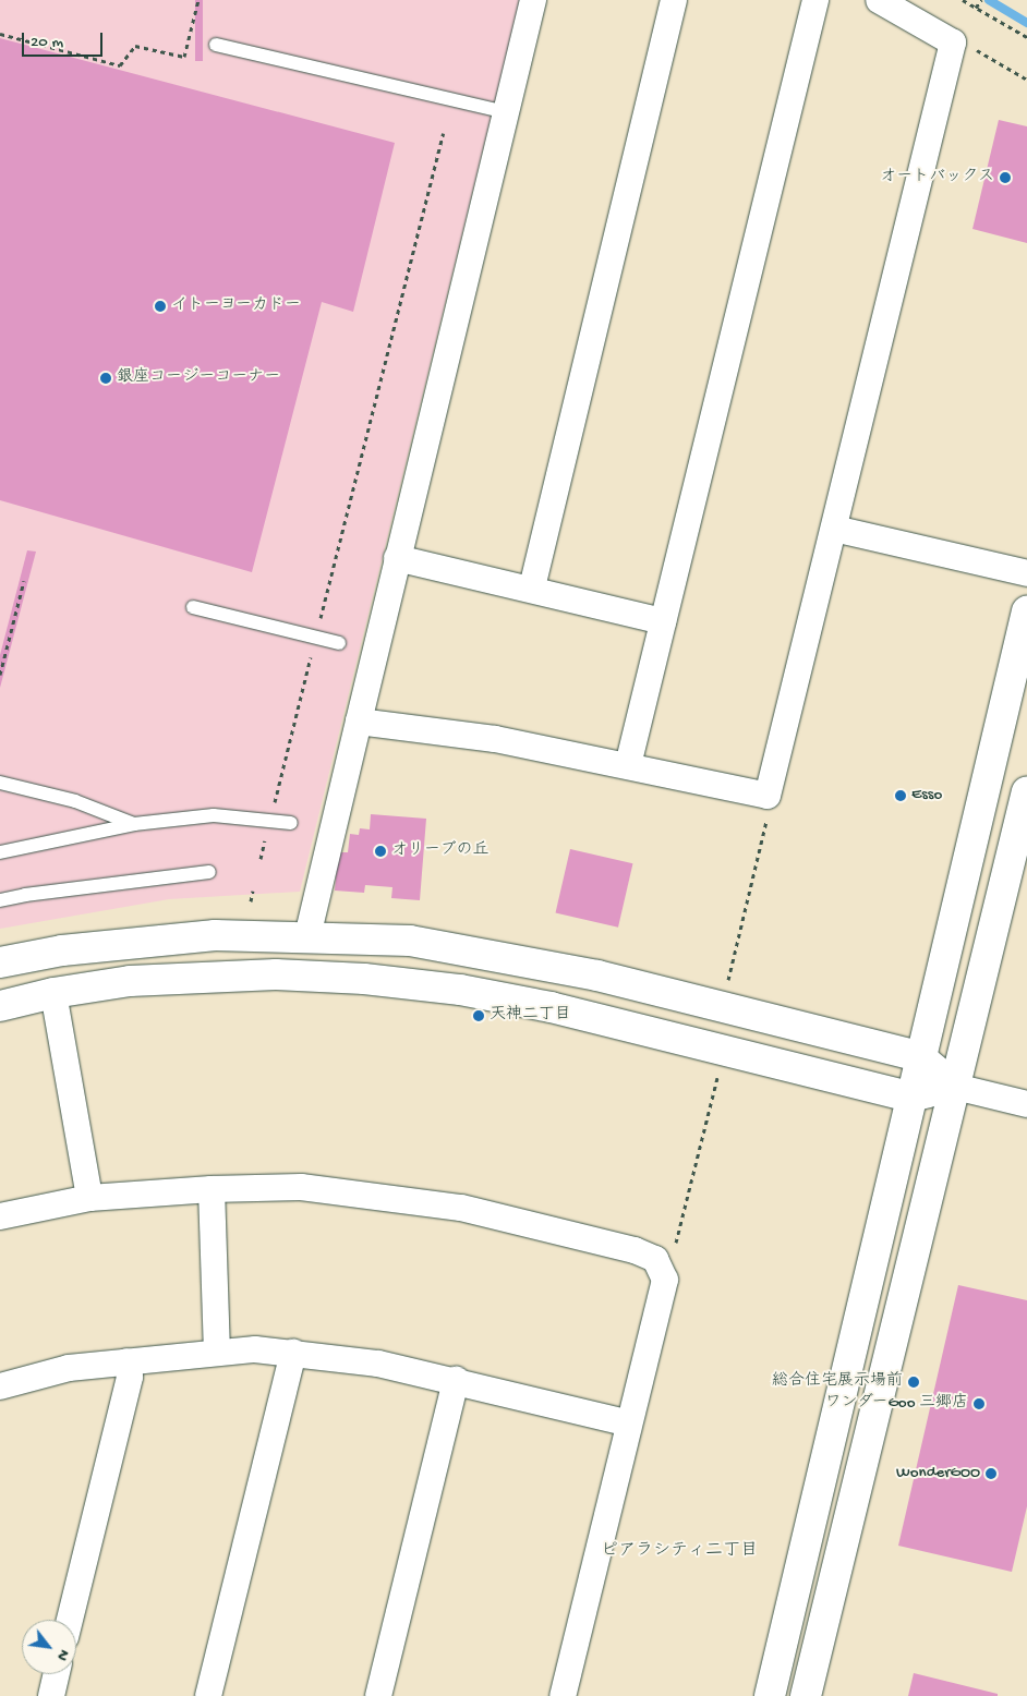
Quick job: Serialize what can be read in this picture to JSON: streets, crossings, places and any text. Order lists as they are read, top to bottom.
{
  "districts": ["ピアラシティ二丁目"],
  "places": [
    "オートバックス",
    "イトーヨーカドー",
    "銀座コージーコーナー",
    "Esso",
    "オリーブの丘",
    "天神二丁目",
    "総合住宅展示場前",
    "ワンダーGoo 三郷店",
    "WonderGOO"
  ],
  "scale_bar": "20 m",
  "north": "bottom right"
}
